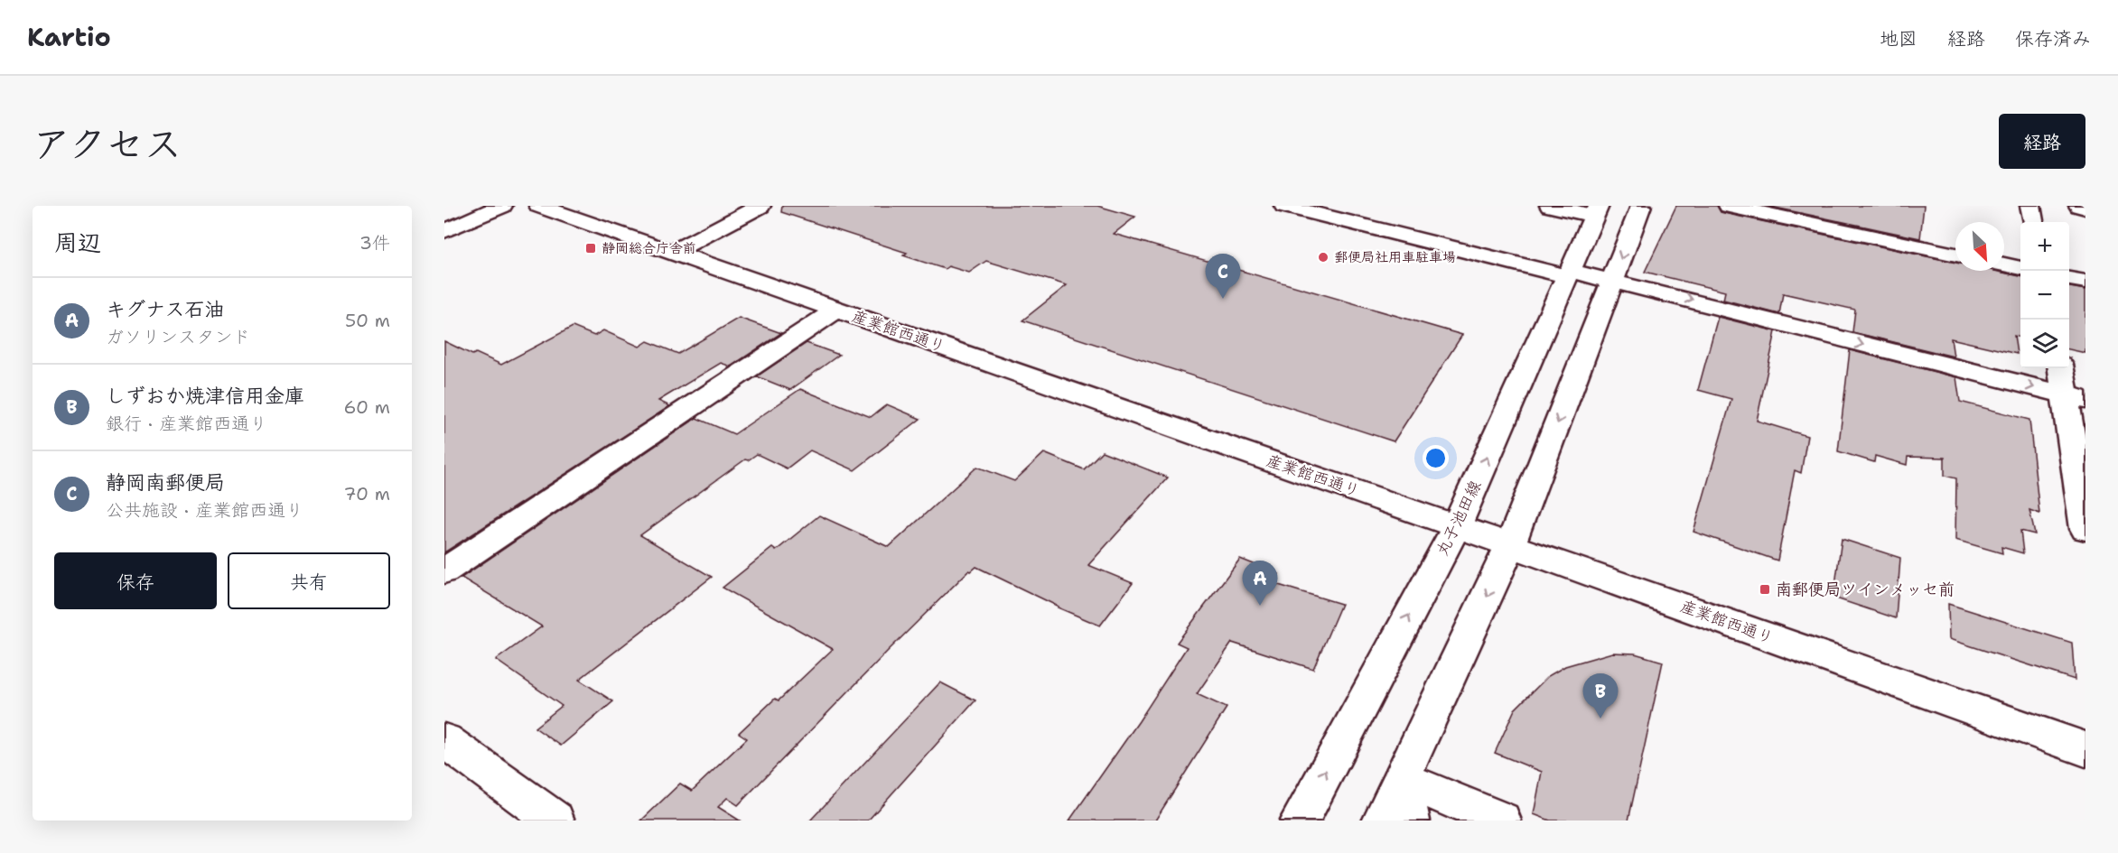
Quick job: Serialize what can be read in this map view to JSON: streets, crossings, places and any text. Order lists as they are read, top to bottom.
{
  "streets": {
    "street": ["産業館西通り", "丸子池田線"]
  },
  "crossings": [
    ["産業館西通り", "丸子池田線"]
  ],
  "places": {
    "transit": ["静岡総合庁舎前", "南郵便局ツインメッセ前"],
    "other": ["郵便局社用車駐車場"]
  },
  "north": "bottom right",
  "page": {
    "header": "Kartio",
    "nav": ["地図", "経路", "保存済み"],
    "title": "アクセス",
    "buttons": [
      "経路",
      ["保存", "共有"]
    ],
    "heading": ["周辺", "3件"],
    "map_buttons": ["+", "−"],
    "pins": ["C", "A", "B"],
    "list": [
      {
        "mark": "A",
        "name": "キグナス石油",
        "note": "ガソリンスタンド",
        "value": "50 m"
      },
      {
        "mark": "B",
        "name": "しずおか焼津信用金庫",
        "note": "銀行 · 産業館西通り",
        "value": "60 m"
      },
      {
        "mark": "C",
        "name": "静岡南郵便局",
        "note": "公共施設 · 産業館西通り",
        "value": "70 m"
      }
    ]
  }
}
